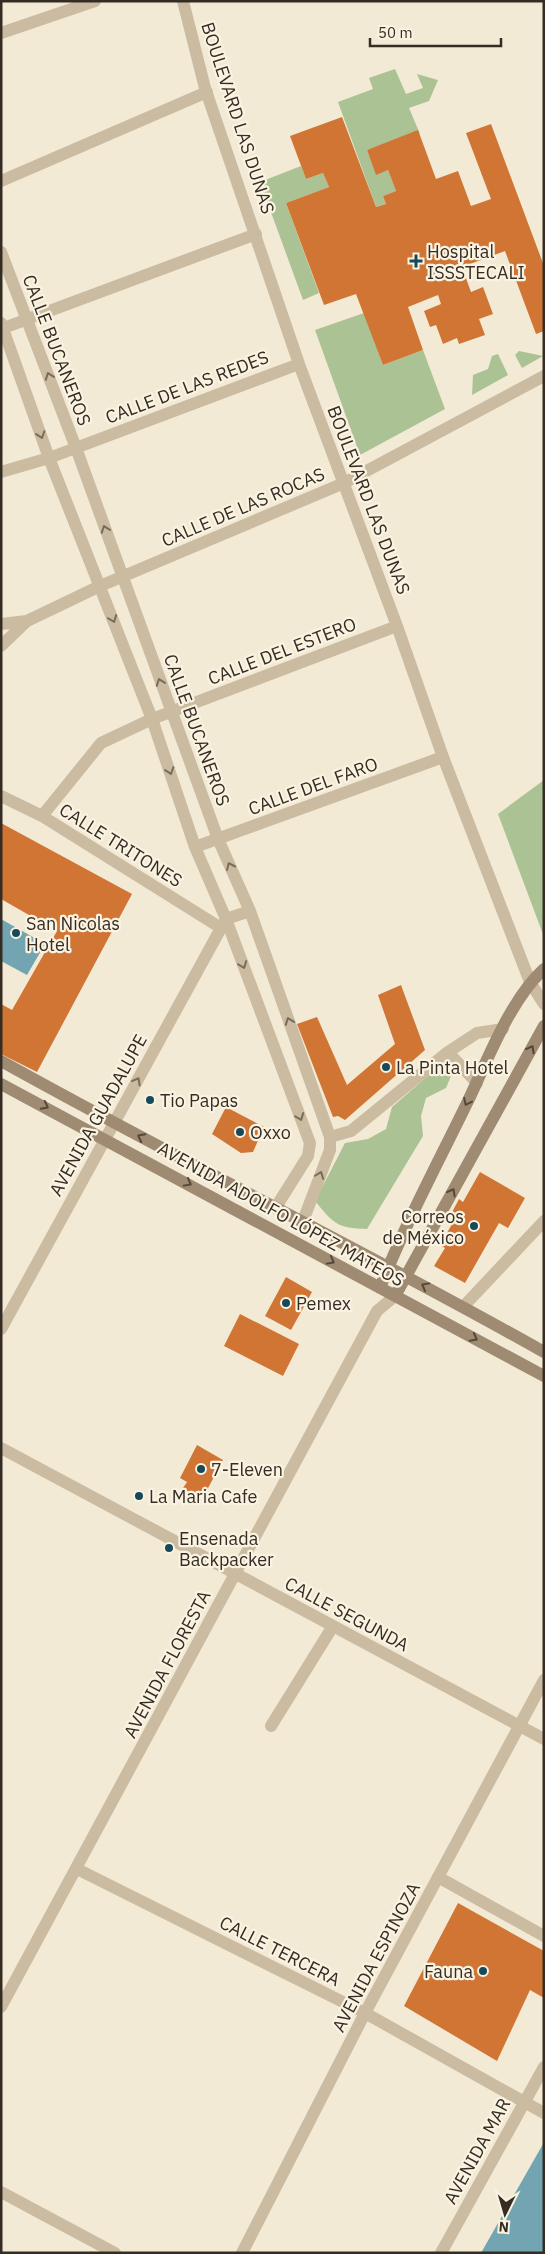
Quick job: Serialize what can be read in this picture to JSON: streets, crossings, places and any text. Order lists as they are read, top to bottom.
{
  "streets": {
    "main road": ["AVENIDA ADOLFO LÓPEZ MATEOS", "AVENIDA FLORESTA"],
    "street": [
      "BOULEVARD LAS DUNAS",
      "CALLE BUCANEROS",
      "CALLE DE LAS REDES",
      "CALLE DE LAS ROCAS",
      "CALLE DEL ESTERO",
      "CALLE DEL FARO",
      "CALLE TRITONES",
      "AVENIDA GUADALUPE",
      "CALLE SEGUNDA",
      "CALLE TERCERA",
      "AVENIDA ESPINOZA",
      "AVENIDA MAR"
    ]
  },
  "crossings": [
    ["BOULEVARD LAS DUNAS", "CALLE DE LAS REDES"],
    ["BOULEVARD LAS DUNAS", "CALLE DE LAS ROCAS"],
    ["BOULEVARD LAS DUNAS", "CALLE DEL ESTERO"],
    ["BOULEVARD LAS DUNAS", "CALLE DEL FARO"],
    ["BOULEVARD LAS DUNAS", "AVENIDA FLORESTA"],
    ["CALLE BUCANEROS", "CALLE DE LAS REDES"],
    ["CALLE BUCANEROS", "CALLE DE LAS ROCAS"],
    ["CALLE BUCANEROS", "CALLE DEL ESTERO"],
    ["CALLE BUCANEROS", "CALLE DEL FARO"],
    ["CALLE BUCANEROS", "AVENIDA ADOLFO LÓPEZ MATEOS"],
    ["CALLE DEL ESTERO", "CALLE TRITONES"],
    ["CALLE TRITONES", "AVENIDA GUADALUPE"],
    ["AVENIDA GUADALUPE", "AVENIDA ADOLFO LÓPEZ MATEOS"],
    ["AVENIDA ADOLFO LÓPEZ MATEOS", "AVENIDA FLORESTA"],
    ["CALLE SEGUNDA", "AVENIDA FLORESTA"],
    ["CALLE SEGUNDA", "AVENIDA ESPINOZA"],
    ["AVENIDA FLORESTA", "CALLE TERCERA"],
    ["CALLE TERCERA", "AVENIDA ESPINOZA"],
    ["CALLE TERCERA", "AVENIDA MAR"]
  ],
  "one_way": ["AVENIDA GUADALUPE"],
  "places": {
    "health": ["Hospital ISSSTECALI"],
    "other": [
      "San Nicolas Hotel",
      "La Pinta Hotel",
      "Tio Papas",
      "Oxxo",
      "Correos de México",
      "Pemex",
      "7-Eleven",
      "La Maria Cafe",
      "Ensenada Backpacker",
      "Fauna"
    ]
  },
  "scale_bar": "50 m",
  "north": "bottom"
}
